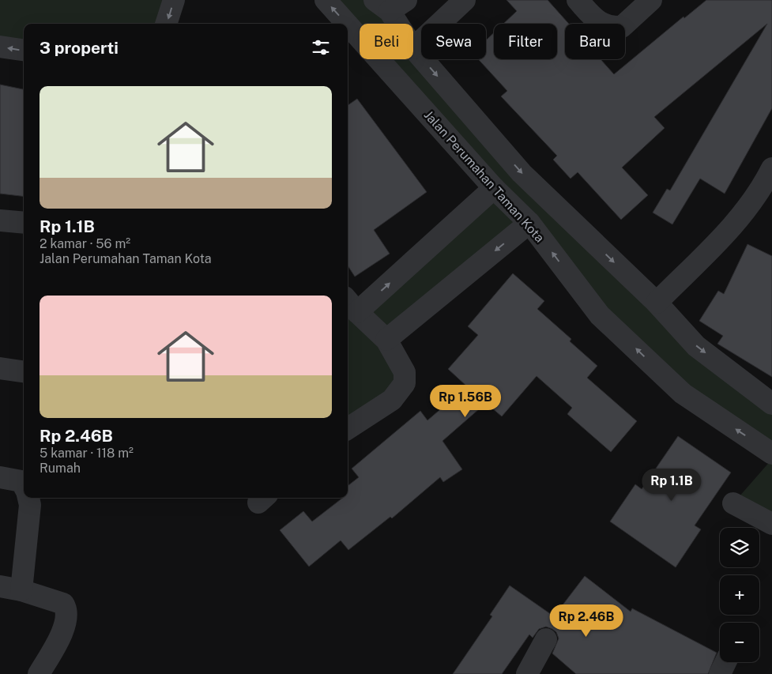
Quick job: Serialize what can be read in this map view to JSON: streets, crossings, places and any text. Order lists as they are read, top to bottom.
{
  "streets": {
    "street": ["Jalan Perumahan Taman Kota"]
  },
  "page": {
    "chip": [
      "Beli",
      "Sewa",
      "Filter",
      "Baru"
    ],
    "heading": "3 properti",
    "list": [
      {
        "name": "Rp 1.1B",
        "note": "2 kamar · 56 m² · Jalan Perumahan Taman Kota"
      },
      {
        "name": "Rp 2.46B",
        "note": "5 kamar · 118 m² · Rumah"
      }
    ],
    "price": ["Rp 1.56B", "Rp 1.1B", "Rp 2.46B"],
    "map_buttons": ["+", "−"]
  }
}
